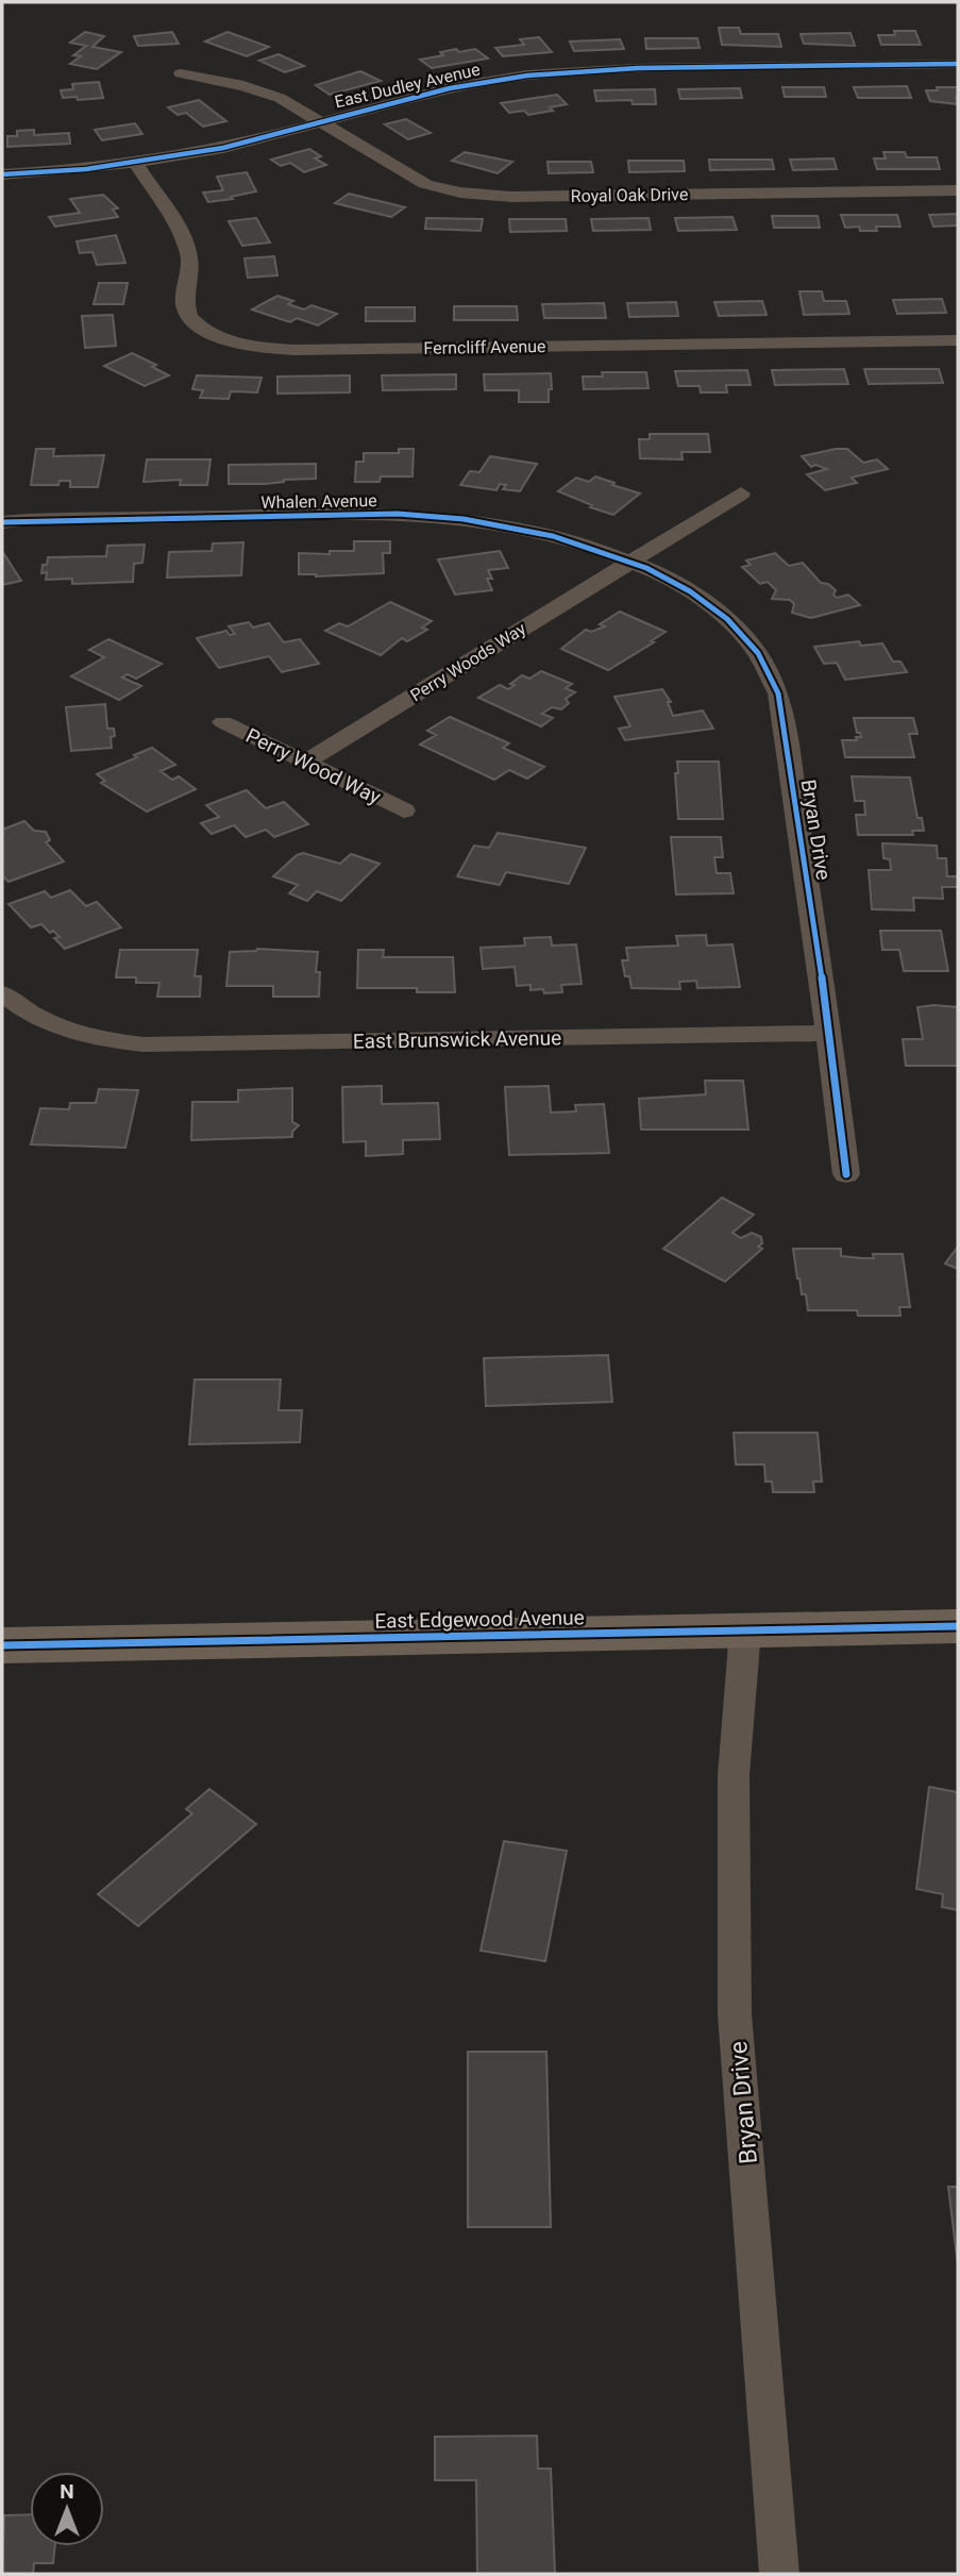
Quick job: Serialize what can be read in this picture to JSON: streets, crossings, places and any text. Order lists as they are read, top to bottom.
{
  "streets": {
    "main road": ["East Edgewood Avenue"],
    "street": [
      "East Dudley Avenue",
      "Royal Oak Drive",
      "Ferncliff Avenue",
      "Whalen Avenue",
      "Perry Woods Way",
      "Perry Wood Way",
      "Bryan Drive",
      "East Brunswick Avenue"
    ]
  },
  "crossings": [
    ["East Dudley Avenue", "Royal Oak Drive"],
    ["East Dudley Avenue", "Ferncliff Avenue"],
    ["Whalen Avenue", "Perry Woods Way"],
    ["Whalen Avenue", "Bryan Drive"],
    ["Perry Woods Way", "Perry Wood Way"],
    ["Perry Woods Way", "Bryan Drive"],
    ["Bryan Drive", "East Brunswick Avenue"],
    ["Bryan Drive", "East Edgewood Avenue"]
  ],
  "north": "top"
}
